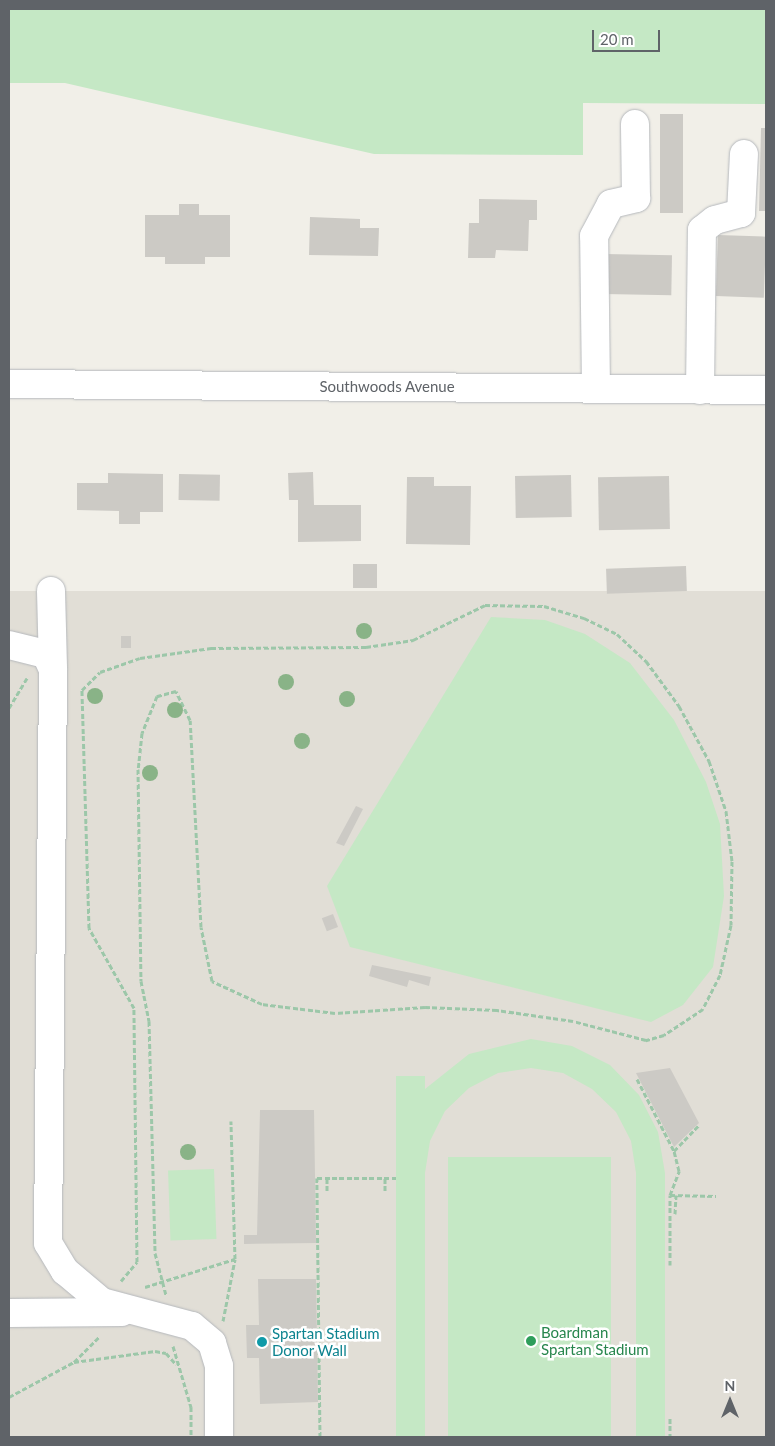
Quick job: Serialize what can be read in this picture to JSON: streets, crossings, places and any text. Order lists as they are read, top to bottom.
{
  "streets": {
    "street": ["Southwoods Avenue"]
  },
  "places": ["Boardman Spartan Stadium", "Spartan Stadium Donor Wall"],
  "scale_bar": "20 m",
  "north": "top"
}
